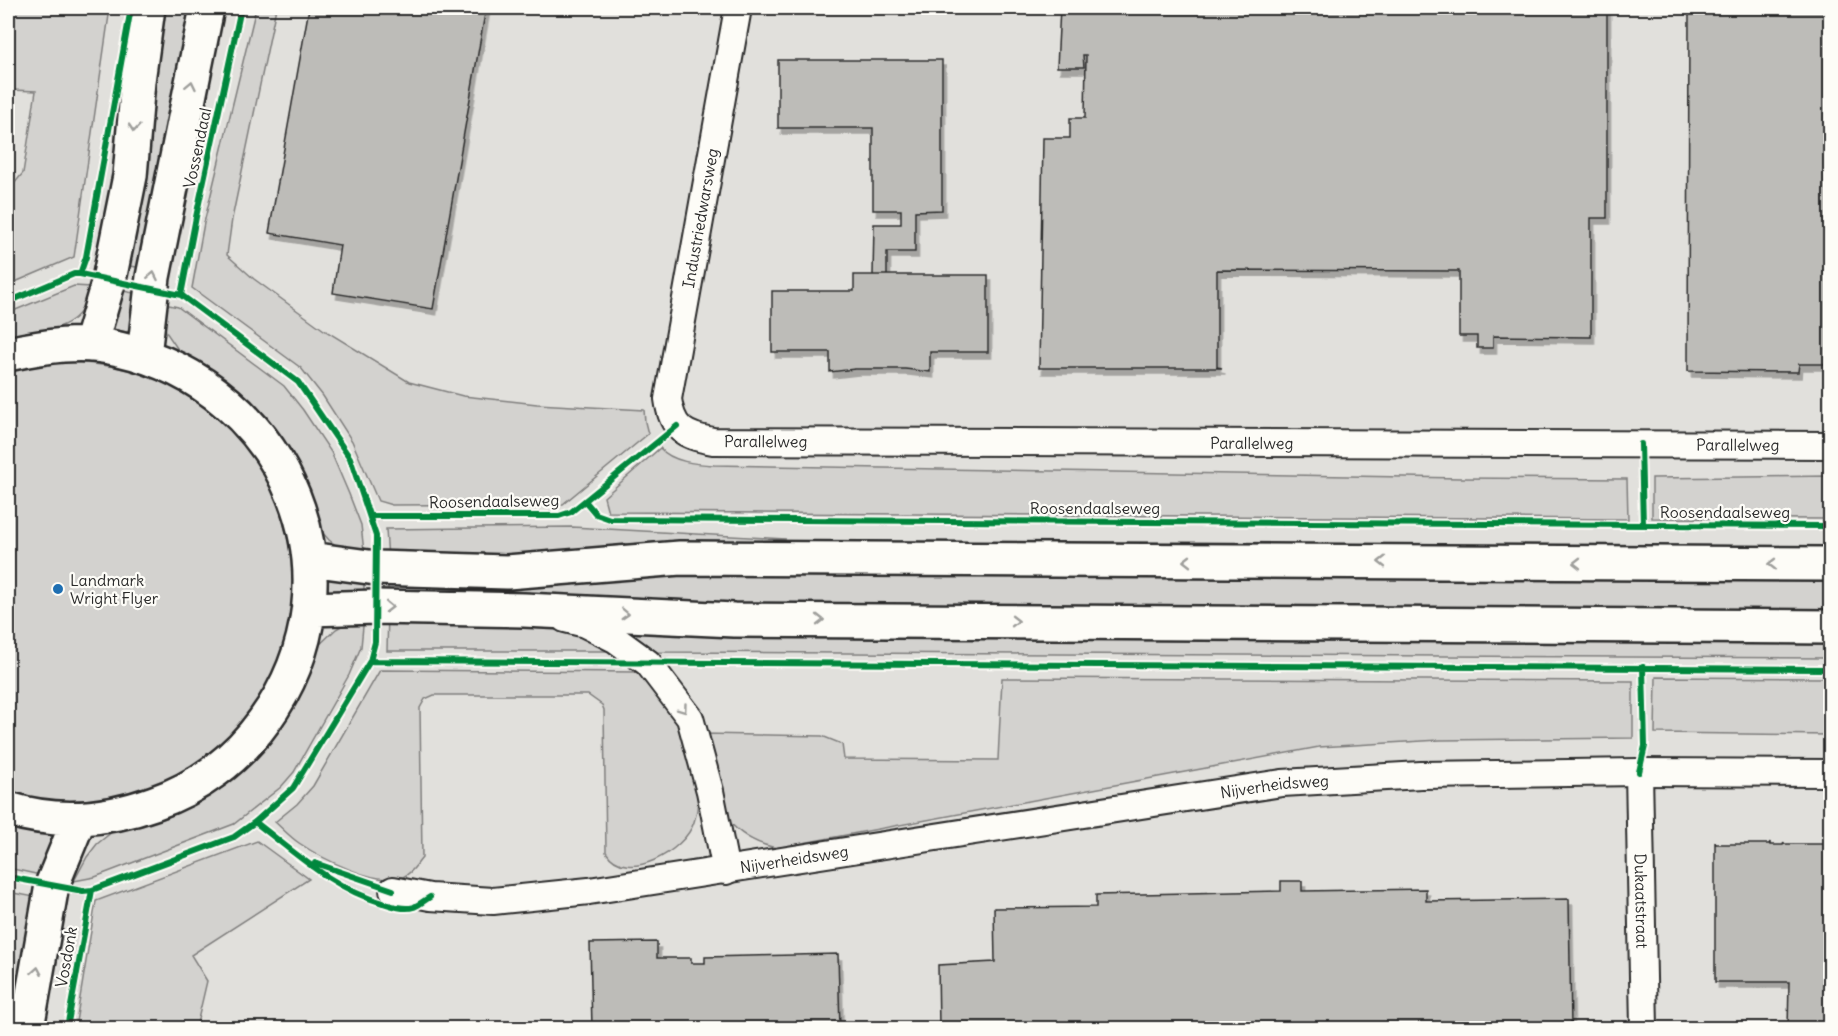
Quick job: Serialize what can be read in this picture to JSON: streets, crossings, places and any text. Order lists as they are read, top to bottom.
{
  "streets": {
    "street": [
      "Vossendaal",
      "Industriedwarsweg",
      "Parallelweg",
      "Nijverheidsweg",
      "Dukaatstraat",
      "Vosdonk"
    ],
    "cycle path": ["Roosendaalseweg"]
  },
  "crossings": [
    ["Industriedwarsweg", "Parallelweg"],
    ["Nijverheidsweg", "Dukaatstraat"]
  ],
  "one_way": ["Vosdonk"],
  "places": ["Landmark Wright Flyer"]
}
